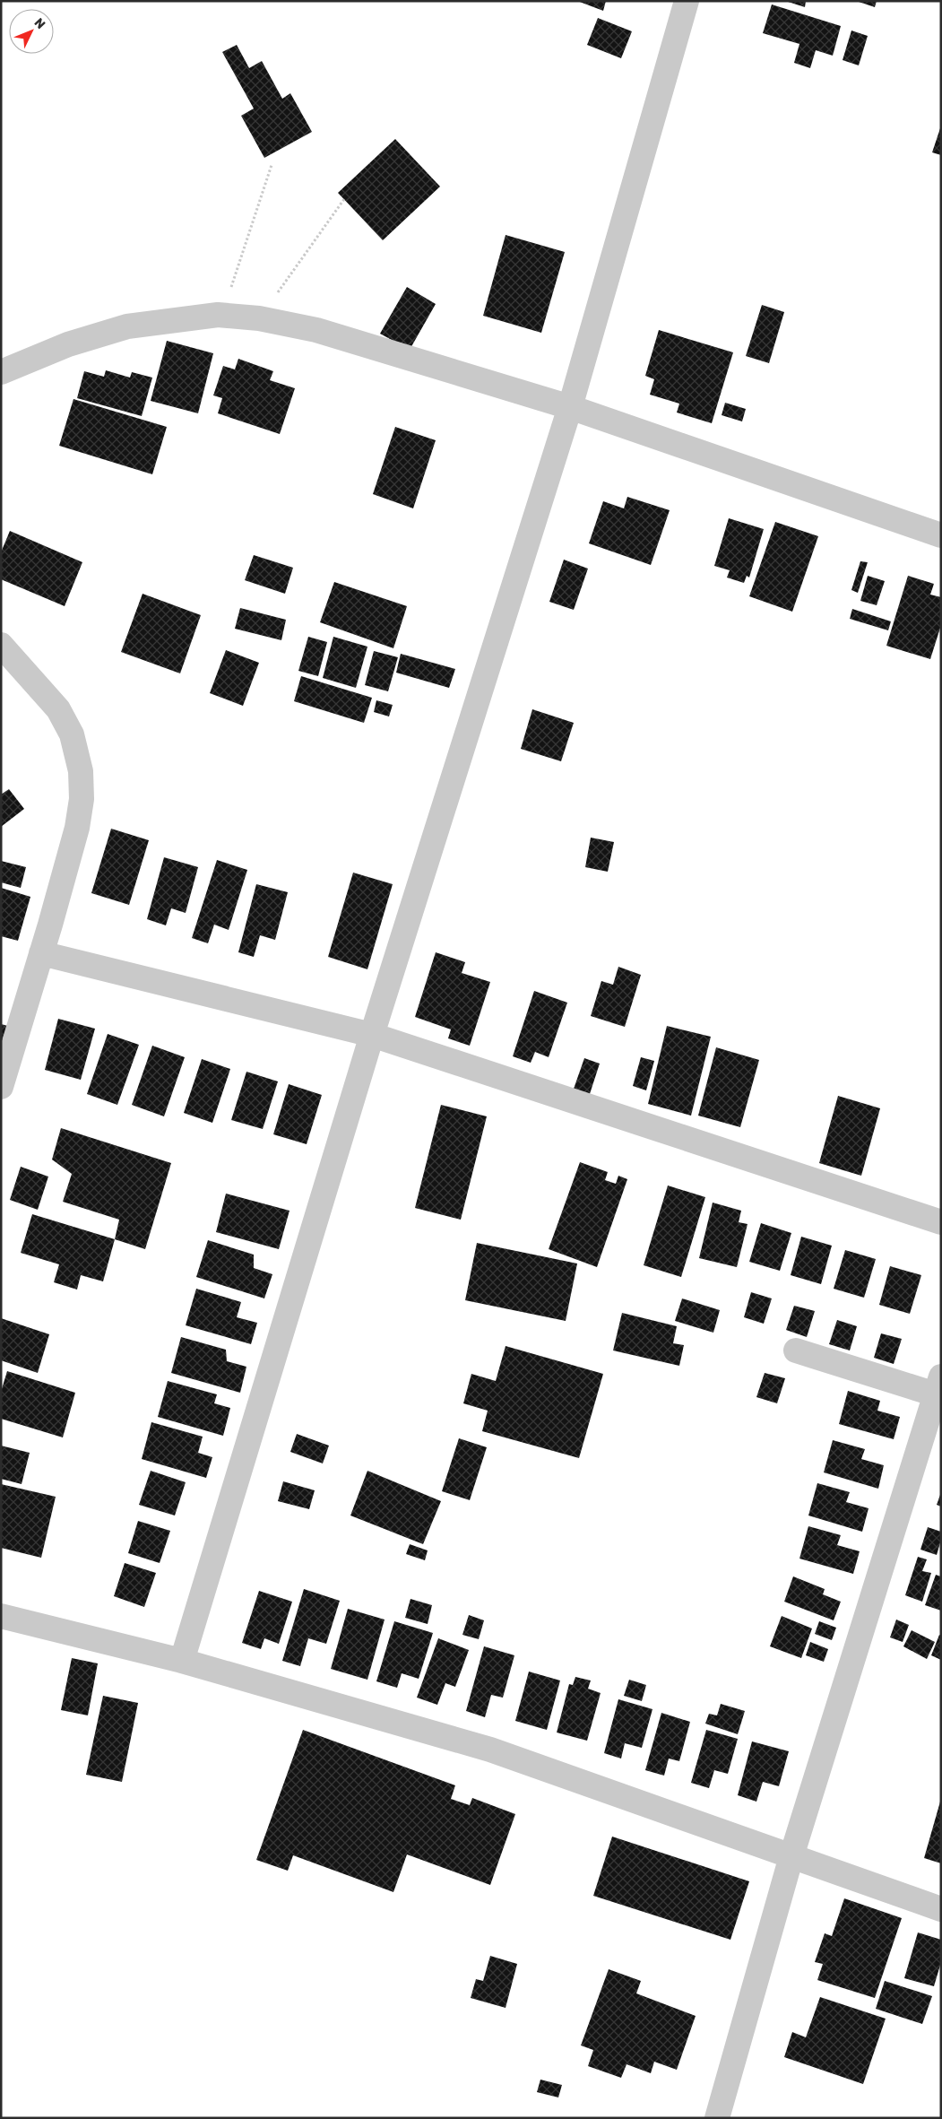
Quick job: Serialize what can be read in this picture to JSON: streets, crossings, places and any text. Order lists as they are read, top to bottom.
{
  "north": "top right"
}
